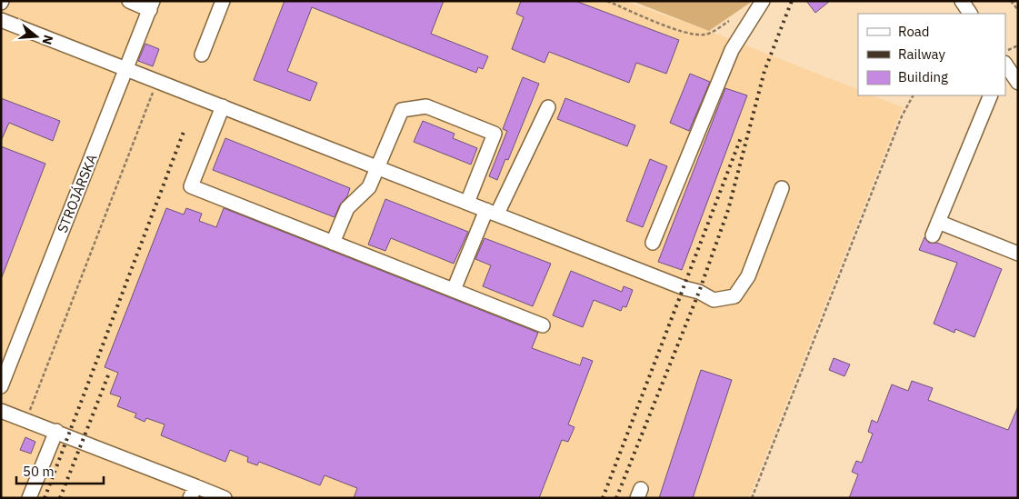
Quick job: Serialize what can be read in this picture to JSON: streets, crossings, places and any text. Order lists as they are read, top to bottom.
{
  "streets": {
    "street": ["STROJÁRSKA"]
  },
  "legend": ["Road", "Railway", "Building"],
  "scale_bar": "50 m",
  "north": "right"
}
